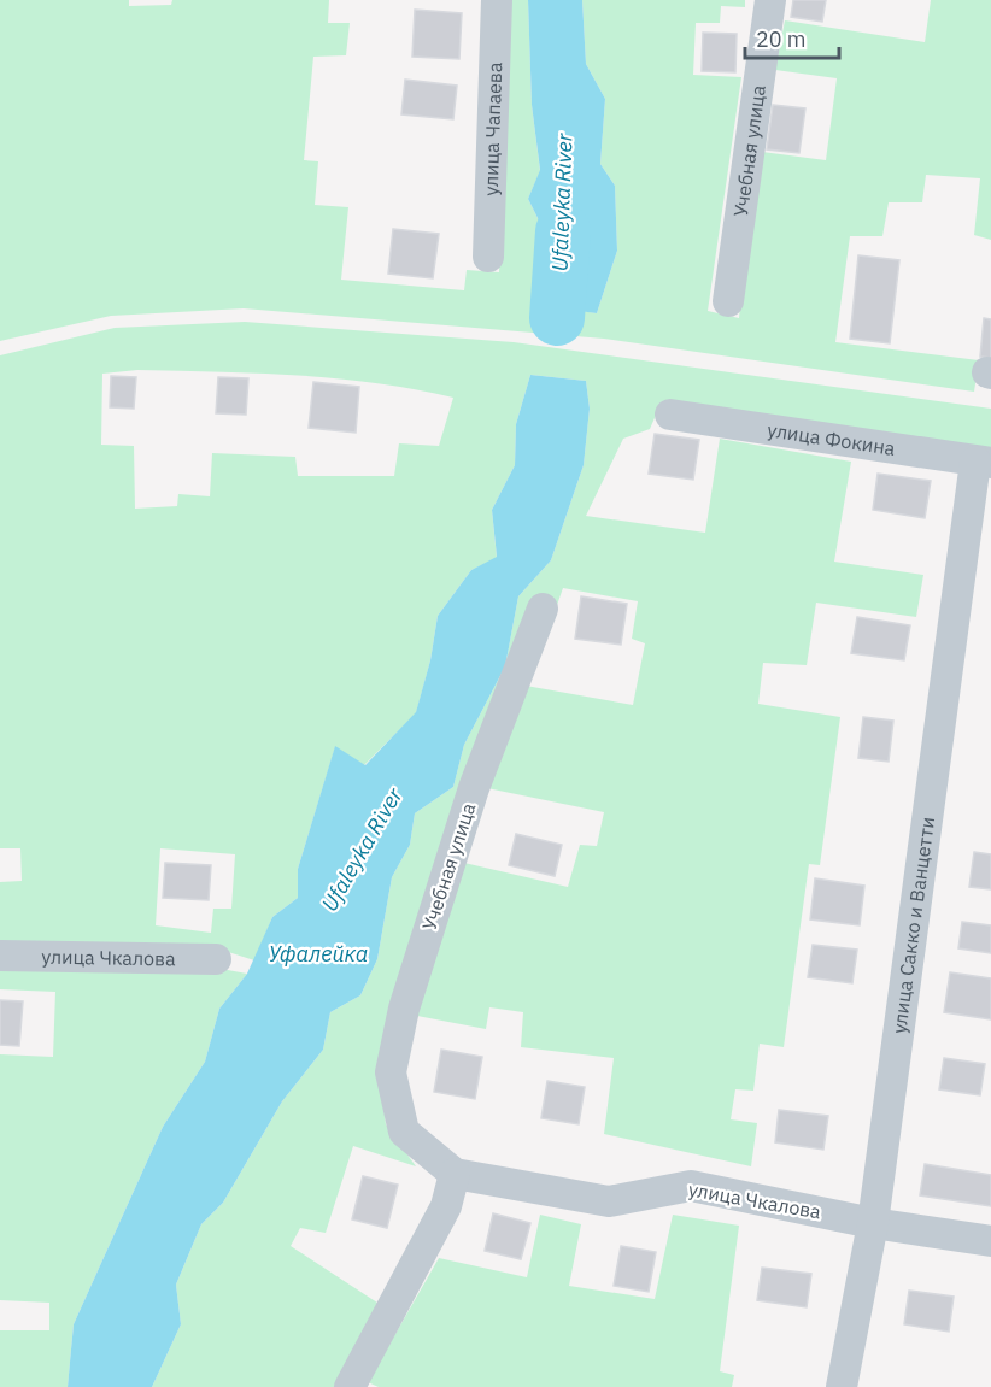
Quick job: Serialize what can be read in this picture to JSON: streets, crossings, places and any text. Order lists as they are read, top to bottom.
{
  "streets": {
    "street": [
      "улица Чапаева",
      "Учебная улица",
      "улица Фокина",
      "улица Сакко и Ванцетти",
      "улица Чкалова"
    ]
  },
  "crossings": [
    ["Учебная улица", "улица Чкалова"],
    ["улица Фокина", "улица Сакко и Ванцетти"],
    ["улица Сакко и Ванцетти", "улица Чкалова"]
  ],
  "water": ["Ufaleyka River", "Уфалейка"],
  "scale_bar": "20 m"
}
